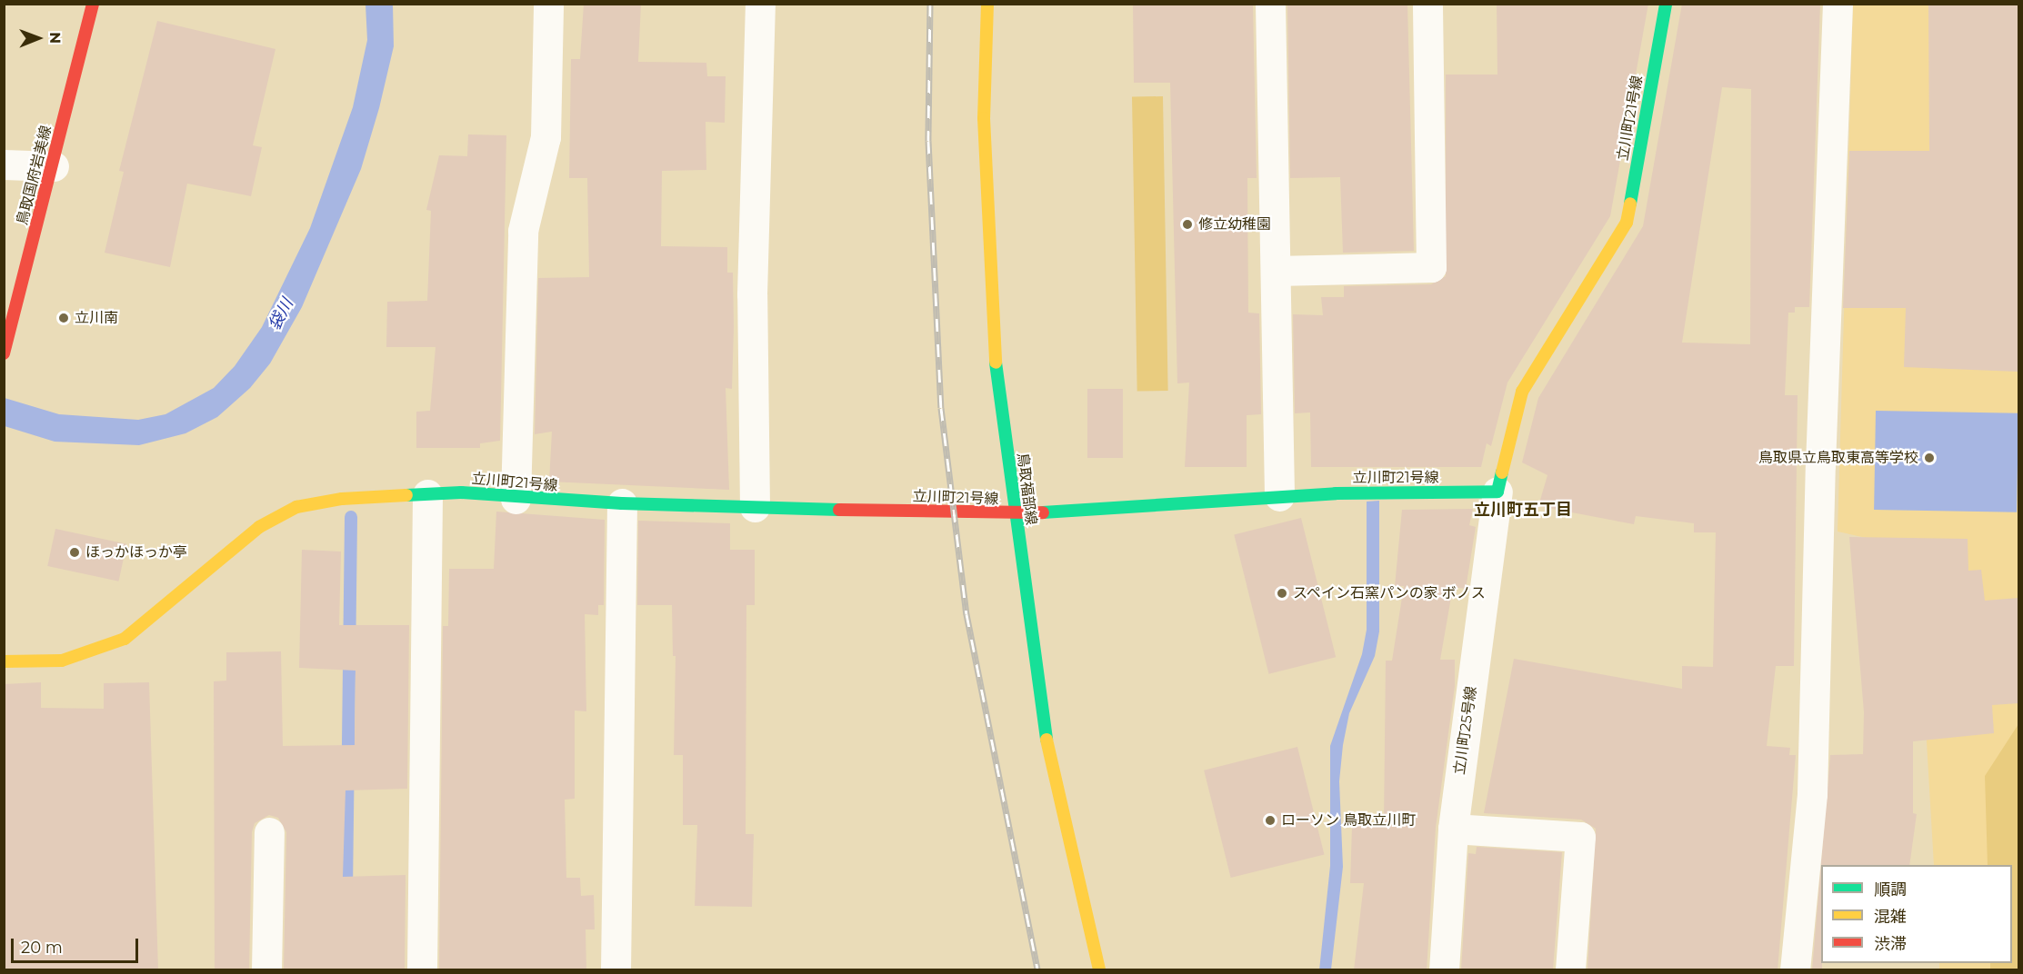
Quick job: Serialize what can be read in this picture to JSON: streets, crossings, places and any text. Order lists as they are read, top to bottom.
{
  "streets": {
    "street": [
      "立川町21号線",
      "鳥取国府岩美線",
      "鳥取福部線",
      "立川町25号線"
    ]
  },
  "crossings": [
    ["立川町21号線", "鳥取福部線"],
    ["立川町21号線", "立川町25号線"]
  ],
  "districts": ["立川町五丁目"],
  "water": ["袋川"],
  "places": [
    "修立幼稚園",
    "立川南",
    "鳥取県立鳥取東高等学校",
    "ほっかほっか亭",
    "スペイン石窯パンの家 ボノス",
    "ローソン 鳥取立川町"
  ],
  "legend": ["順調", "混雑", "渋滞"],
  "scale_bar": "20 m",
  "north": "right"
}
